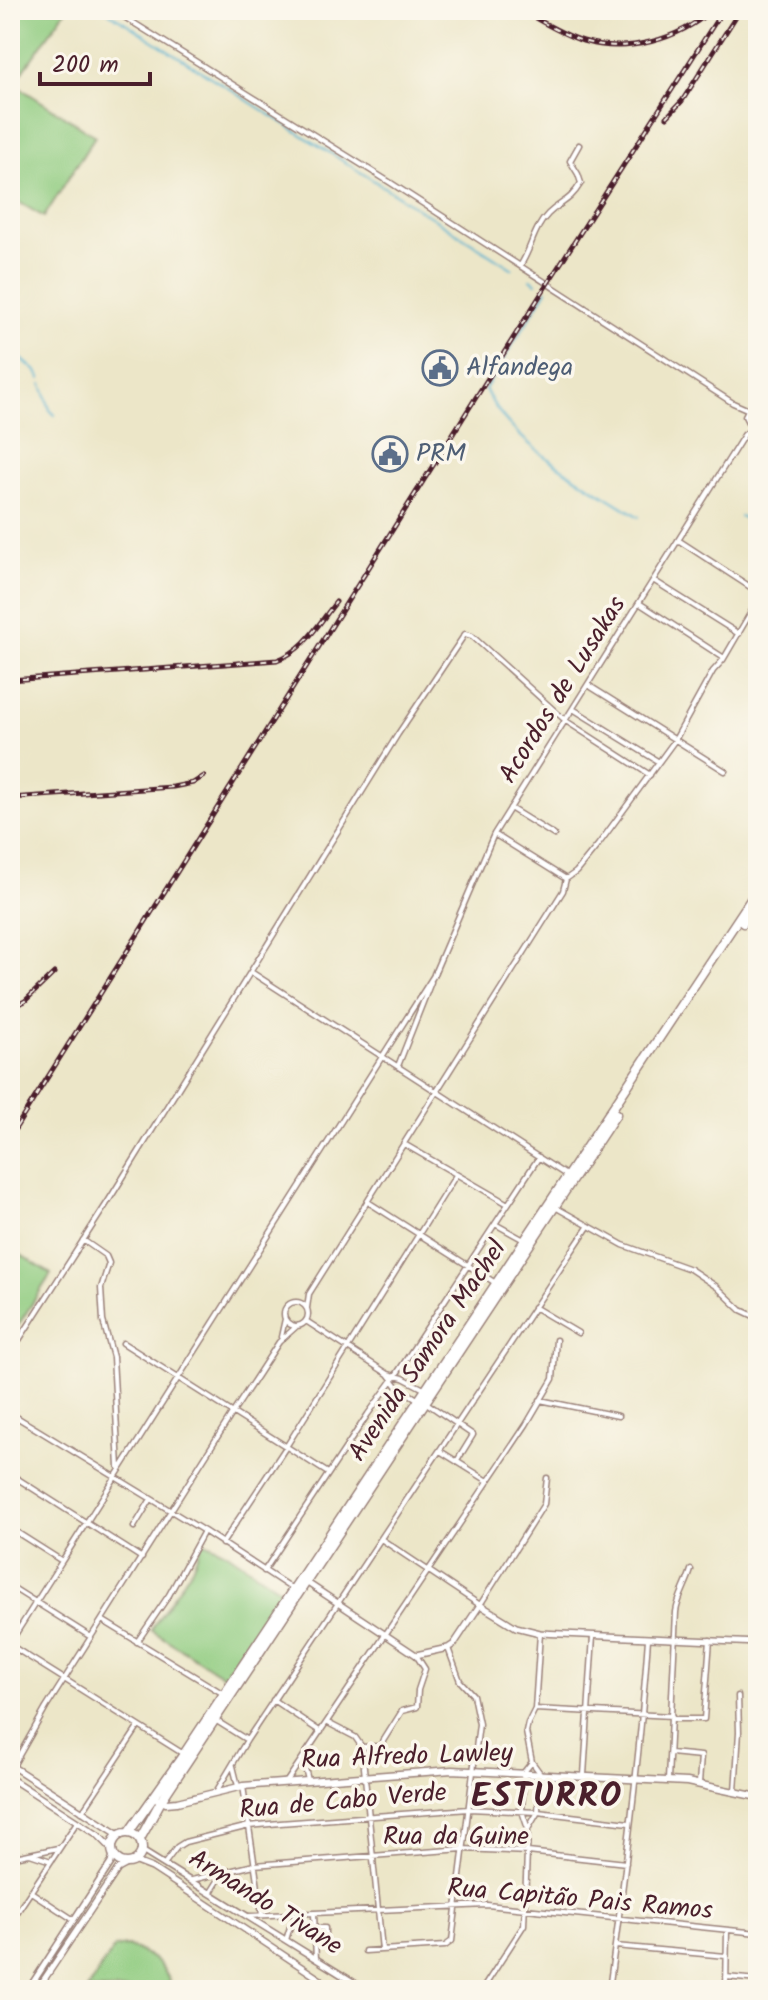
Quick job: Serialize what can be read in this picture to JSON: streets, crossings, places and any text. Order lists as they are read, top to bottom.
{
  "streets": {
    "highway": ["Avenida Samora Machel"],
    "main road": ["Rua Alfredo Lawley"],
    "street": [
      "Acordos de Lusakas",
      "Rua de Cabo Verde",
      "Rua da Guine",
      "Rua Capitão Pais Ramos",
      "Armando Tivane"
    ]
  },
  "crossings": [
    ["Avenida Samora Machel", "Rua Alfredo Lawley"],
    ["Avenida Samora Machel", "Armando Tivane"],
    ["Rua de Cabo Verde", "Armando Tivane"],
    ["Rua da Guine", "Armando Tivane"],
    ["Rua Capitão Pais Ramos", "Armando Tivane"]
  ],
  "districts": ["ESTURRO"],
  "places": {
    "public building": ["Alfandega", "PRM"]
  },
  "scale_bar": "200 m"
}
